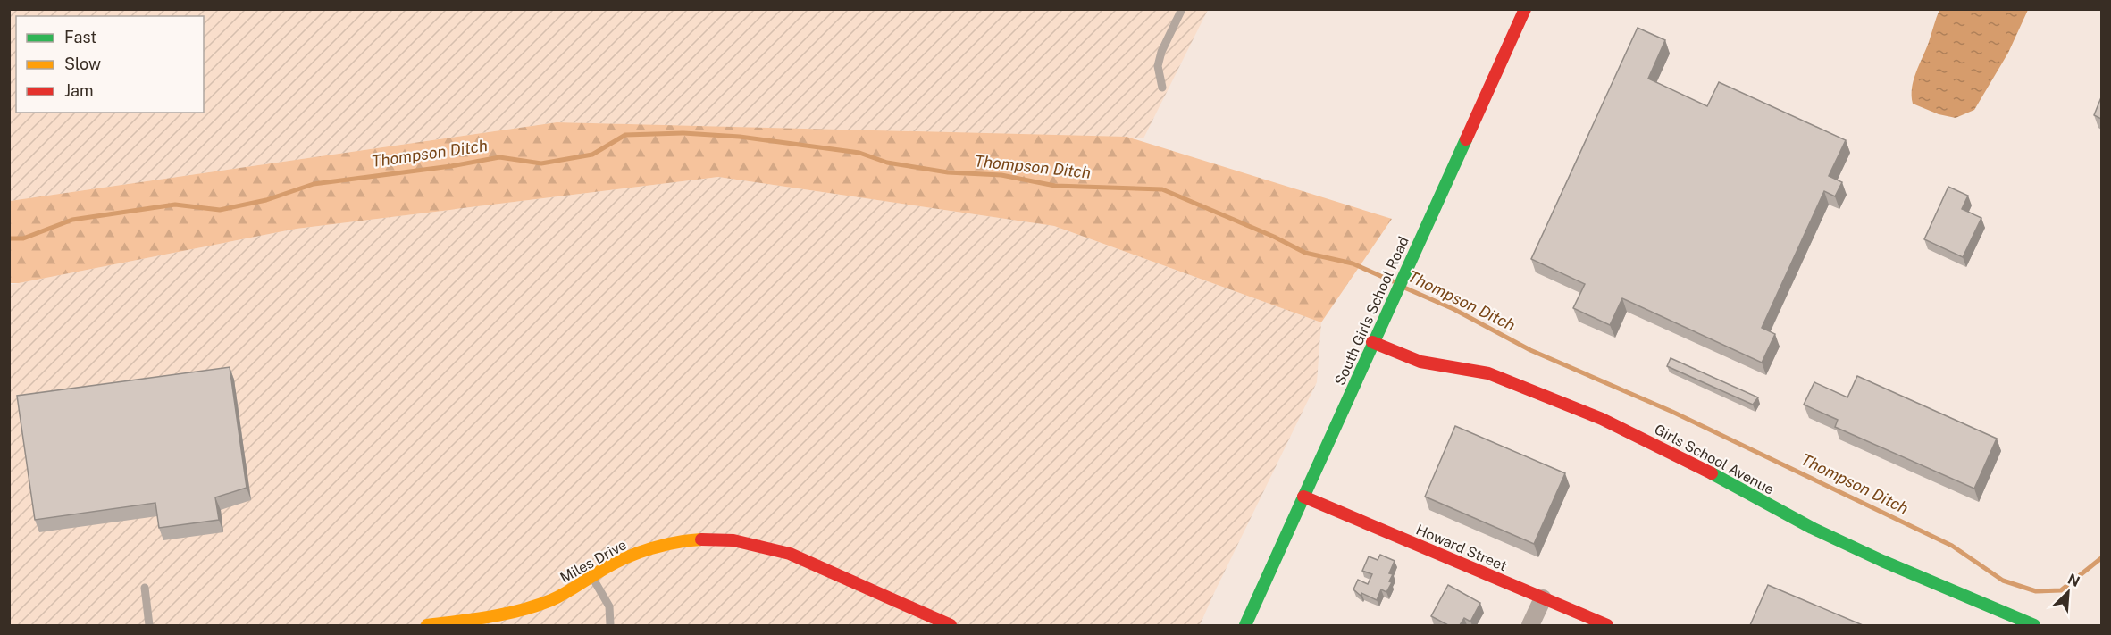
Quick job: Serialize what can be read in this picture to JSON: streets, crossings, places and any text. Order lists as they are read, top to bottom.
{
  "streets": {
    "street": [
      "South Girls School Road",
      "Girls School Avenue",
      "Howard Street",
      "Miles Drive"
    ]
  },
  "crossings": [
    ["South Girls School Road", "Girls School Avenue"],
    ["South Girls School Road", "Howard Street"]
  ],
  "water": ["Thompson Ditch"],
  "legend": ["Fast", "Slow", "Jam"],
  "north": "top right"
}
